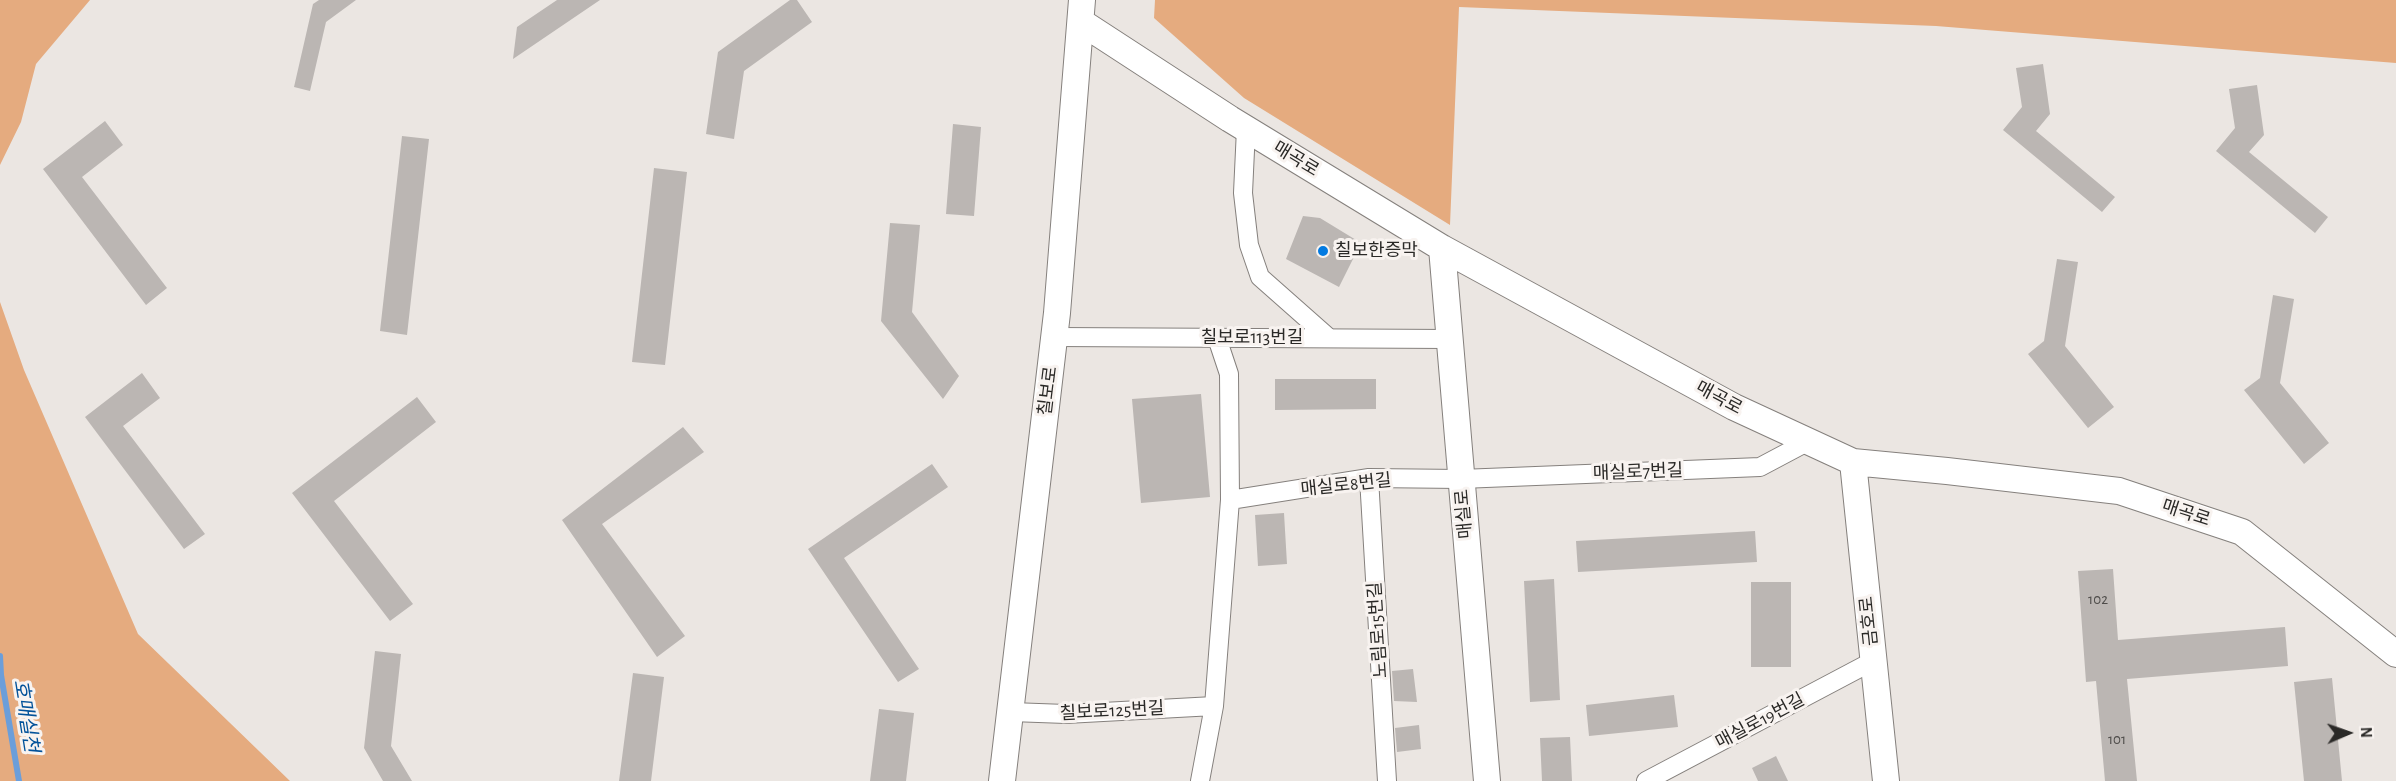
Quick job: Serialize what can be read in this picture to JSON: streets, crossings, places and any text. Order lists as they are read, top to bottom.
{
  "streets": {
    "street": [
      "매곡로",
      "칠보로113번길",
      "칠보로",
      "매실로7번길",
      "매실로8번길",
      "매실로",
      "금호로",
      "노림로15번길",
      "칠보로125번길",
      "매실로19번길"
    ]
  },
  "crossings": [
    ["매곡로", "칠보로"],
    ["매곡로", "매실로7번길"],
    ["매곡로", "매실로"],
    ["매곡로", "금호로"],
    ["칠보로113번길", "칠보로"],
    ["칠보로113번길", "매실로"],
    ["칠보로", "칠보로125번길"],
    ["매실로7번길", "매실로8번길"],
    ["매실로7번길", "매실로"],
    ["매실로8번길", "매실로"],
    ["매실로8번길", "노림로15번길"],
    ["금호로", "매실로19번길"]
  ],
  "water": ["호매실천"],
  "places": ["칠보한증막"],
  "house_numbers": ["102", "101"],
  "north": "right"
}
